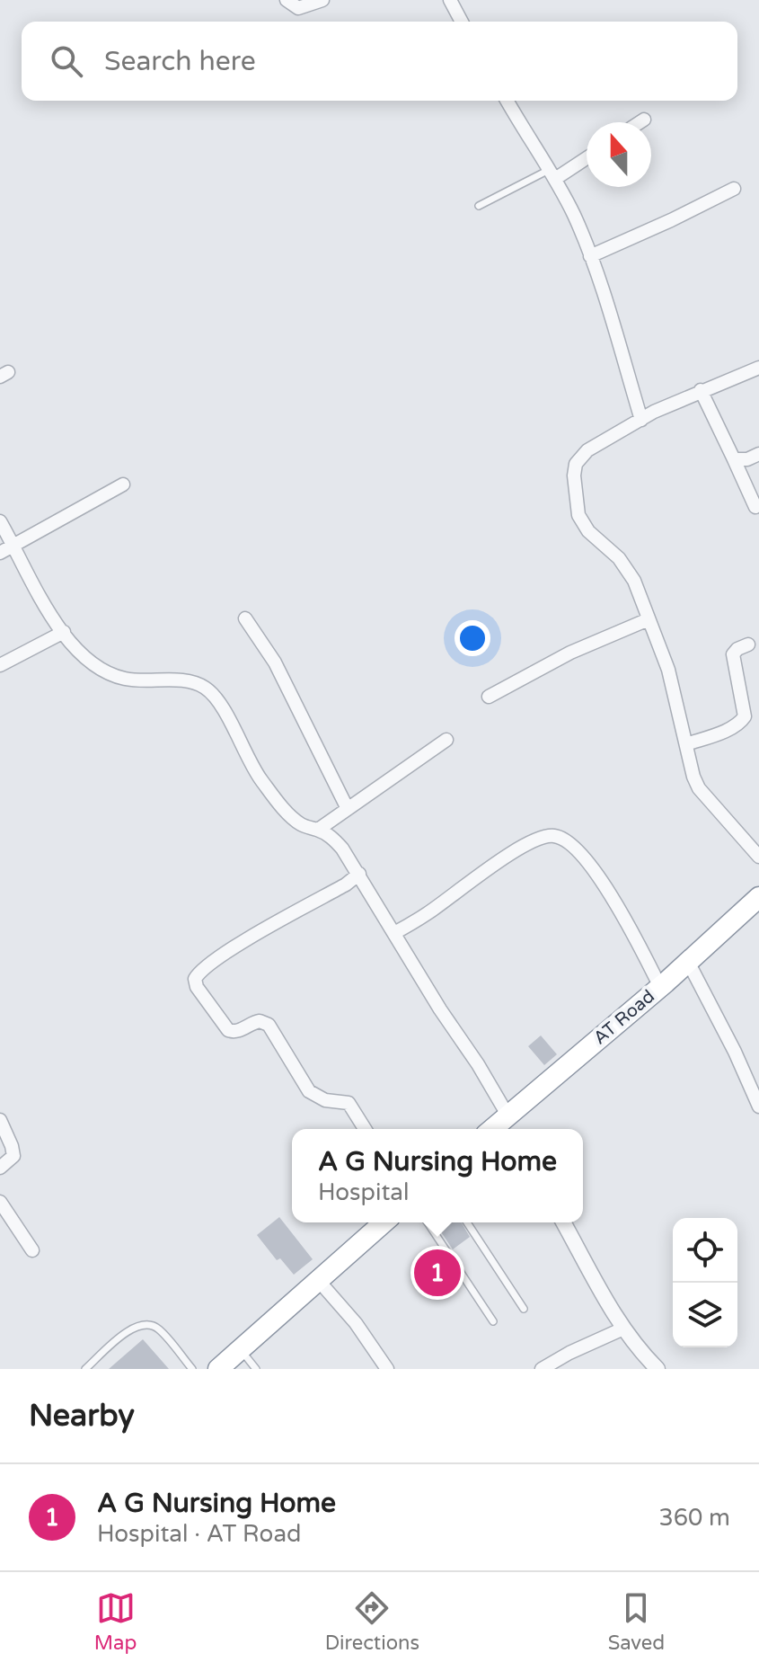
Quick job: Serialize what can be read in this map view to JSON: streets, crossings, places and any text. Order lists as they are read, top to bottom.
{
  "streets": {
    "highway": ["AT Road"]
  },
  "north": "top",
  "page": {
    "search": "Search here",
    "popup": ["A G Nursing Home", "Hospital"],
    "pins": "1",
    "heading": "Nearby",
    "list": [
      {
        "mark": "1",
        "name": "A G Nursing Home",
        "note": "Hospital · AT Road",
        "value": "360 m"
      }
    ],
    "nav": ["Map", "Directions", "Saved"]
  }
}
